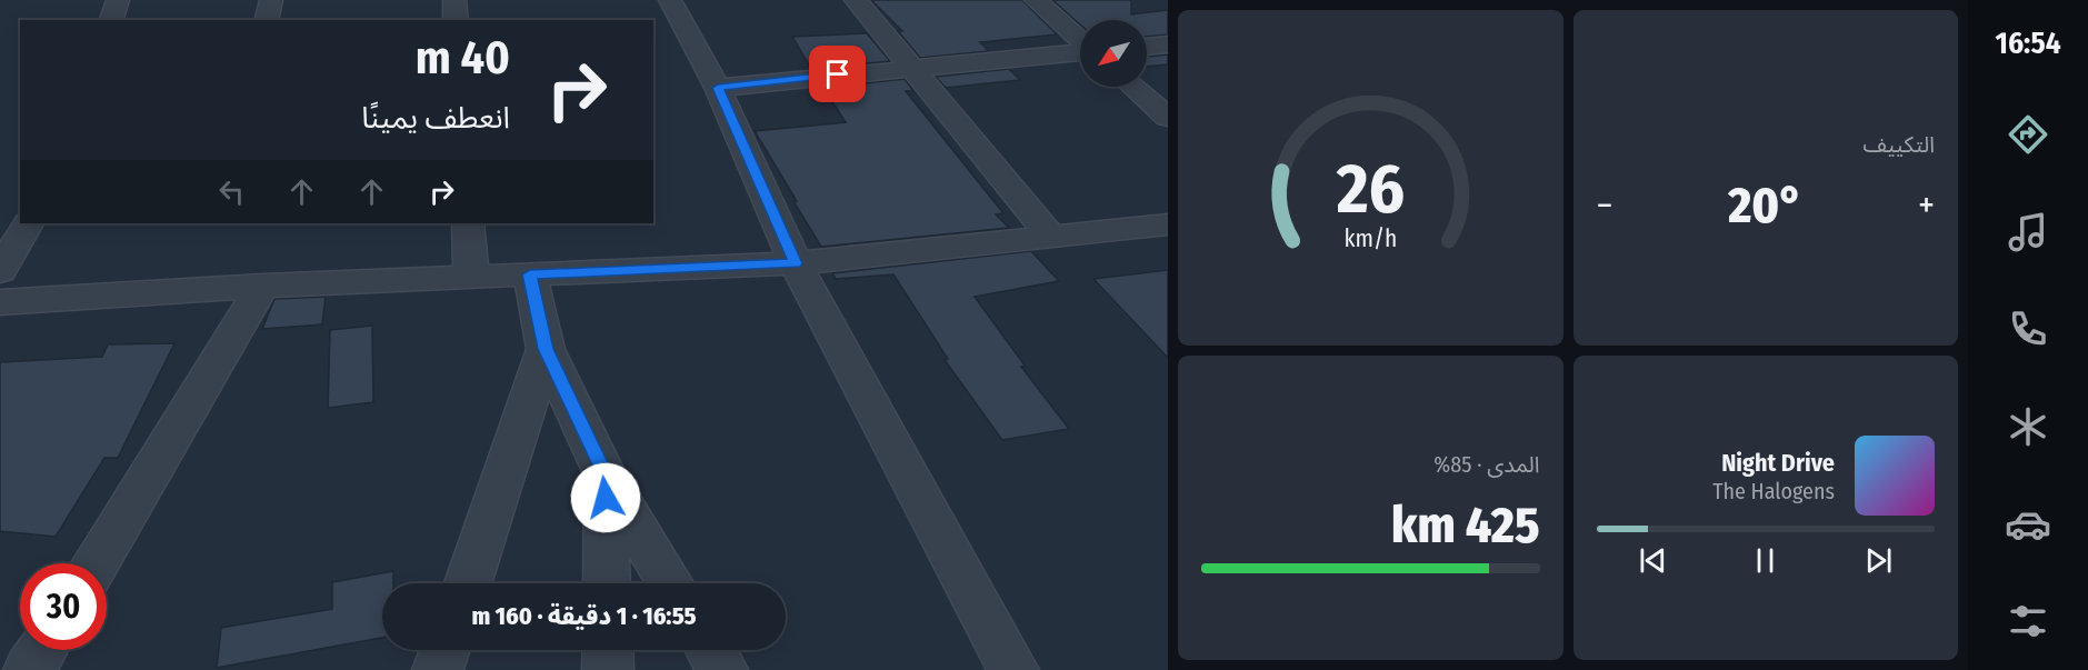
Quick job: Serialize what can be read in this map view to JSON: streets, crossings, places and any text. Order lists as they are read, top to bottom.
{
  "north": "bottom left",
  "page": {
    "tabs": "16:54",
    "tile": [
      "التكييف",
      ["المدى · 85%", "425 km"]
    ],
    "turn": ["40 m", "انعطف يمينًا"],
    "heat": ["−", "20°", "+"],
    "song": ["Night Drive", "The Halogens"],
    "limit": "30",
    "trip": "16:55 · 1 دقيقة · 160 m",
    "gauge": ["26", "km/h"]
  }
}
